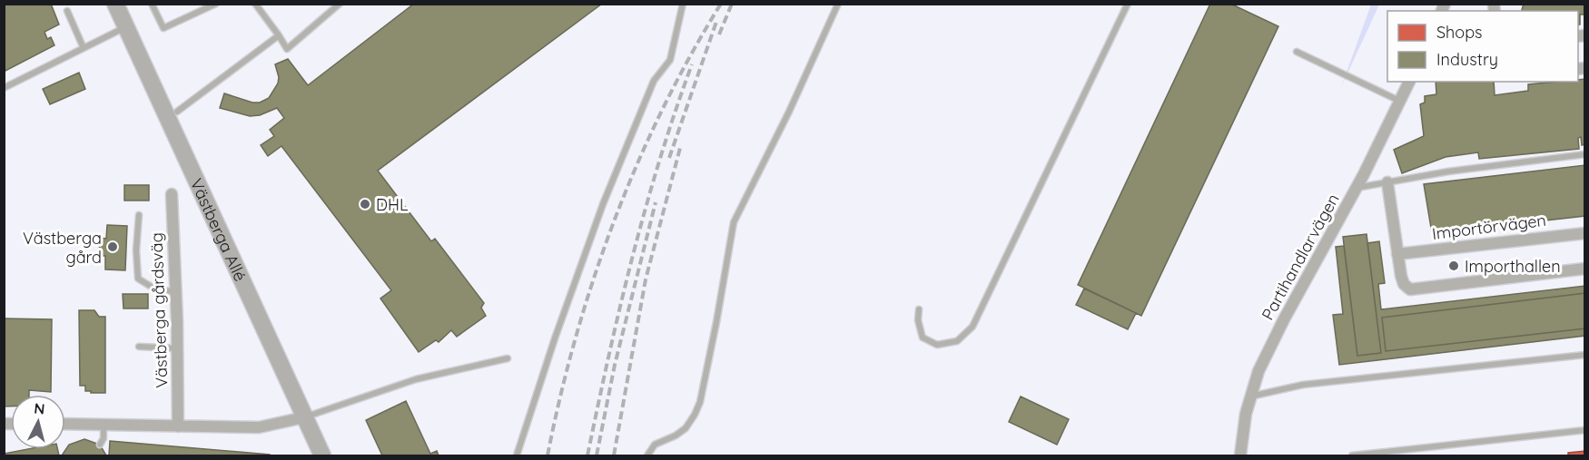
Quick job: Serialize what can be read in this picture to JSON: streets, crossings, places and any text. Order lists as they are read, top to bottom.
{
  "streets": {
    "street": [
      "Importörvägen",
      "Västberga Allé",
      "Partihandlarvägen",
      "Västberga gårdsväg"
    ]
  },
  "places": ["DHL", "Västberga gård", "Importhallen"],
  "legend": ["Shops", "Industry"],
  "north": "top"
}
